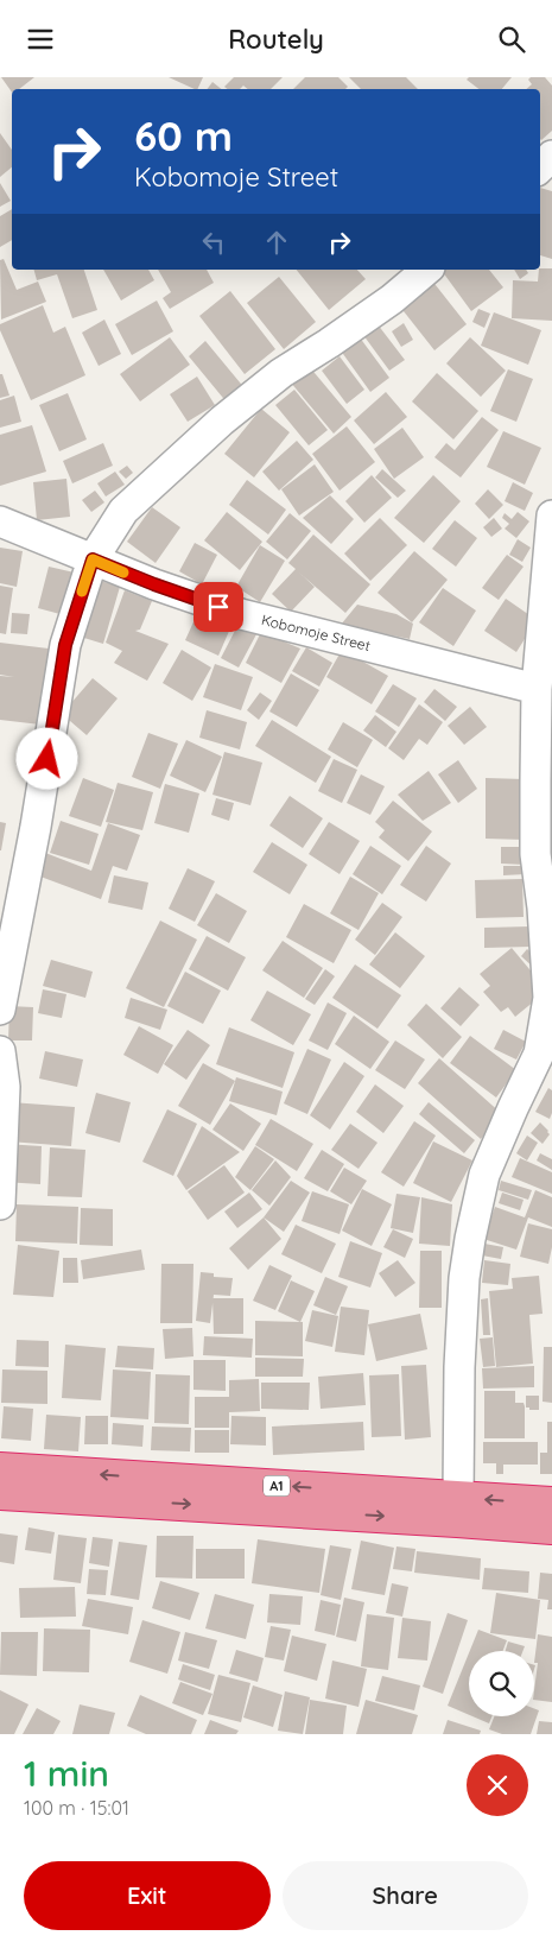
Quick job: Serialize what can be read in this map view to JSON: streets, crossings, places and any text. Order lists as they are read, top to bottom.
{
  "streets": {
    "highway": ["A1"],
    "street": ["Kobomoje Street"]
  },
  "page": {
    "header": "Routely",
    "turn": ["60 m", "Kobomoje Street"],
    "heading": ["1 min", "100 m · 15:01"],
    "buttons": ["Exit", "Share"]
  }
}
